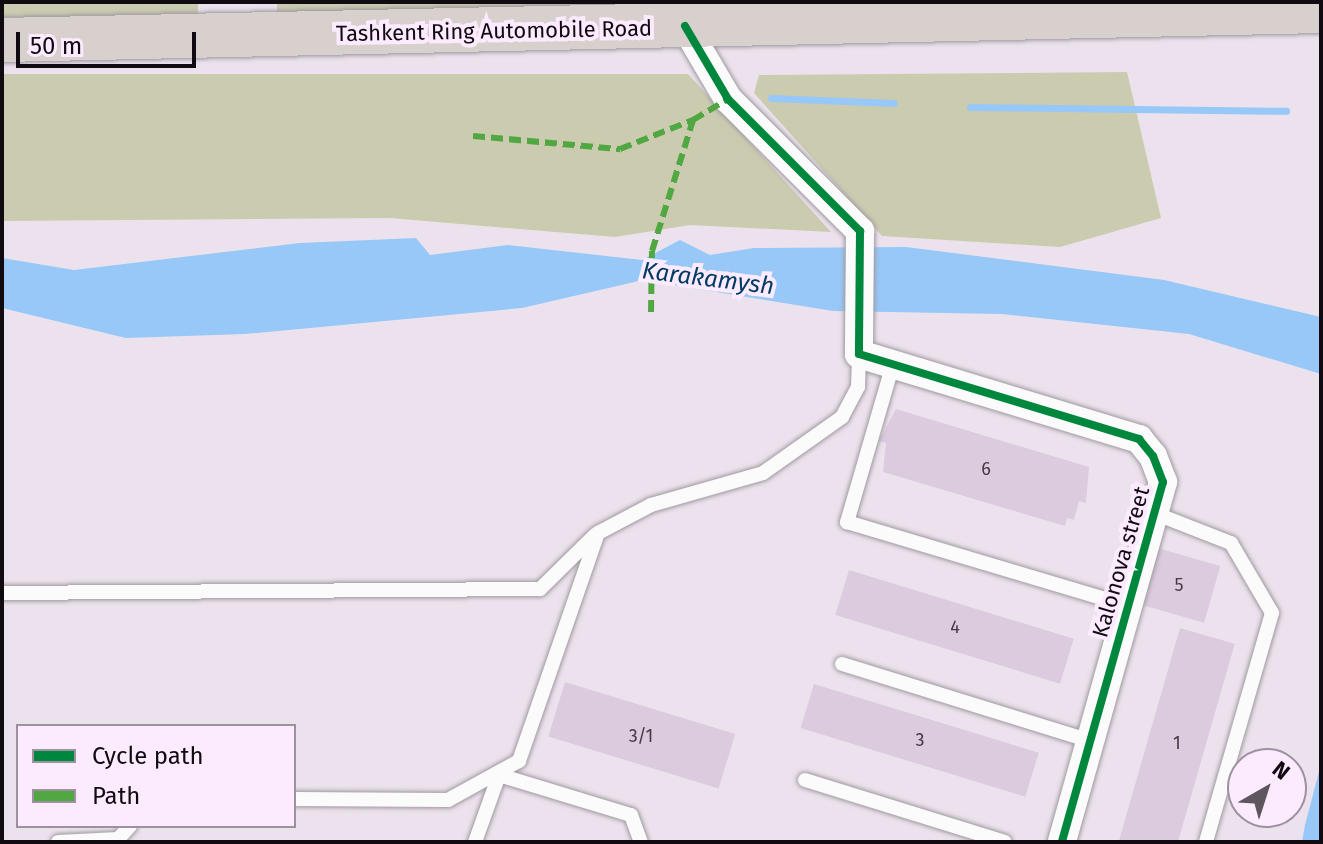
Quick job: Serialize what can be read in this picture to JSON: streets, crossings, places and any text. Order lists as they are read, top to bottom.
{
  "streets": {
    "highway": ["Tashkent Ring Automobile Road"],
    "street": ["Kalonova street"]
  },
  "water": ["Karakamysh"],
  "house_numbers": [
    "6",
    "5",
    "4",
    "3/1",
    "3",
    "1"
  ],
  "legend": ["Cycle path", "Path"],
  "scale_bar": "50 m",
  "north": "top right"
}
